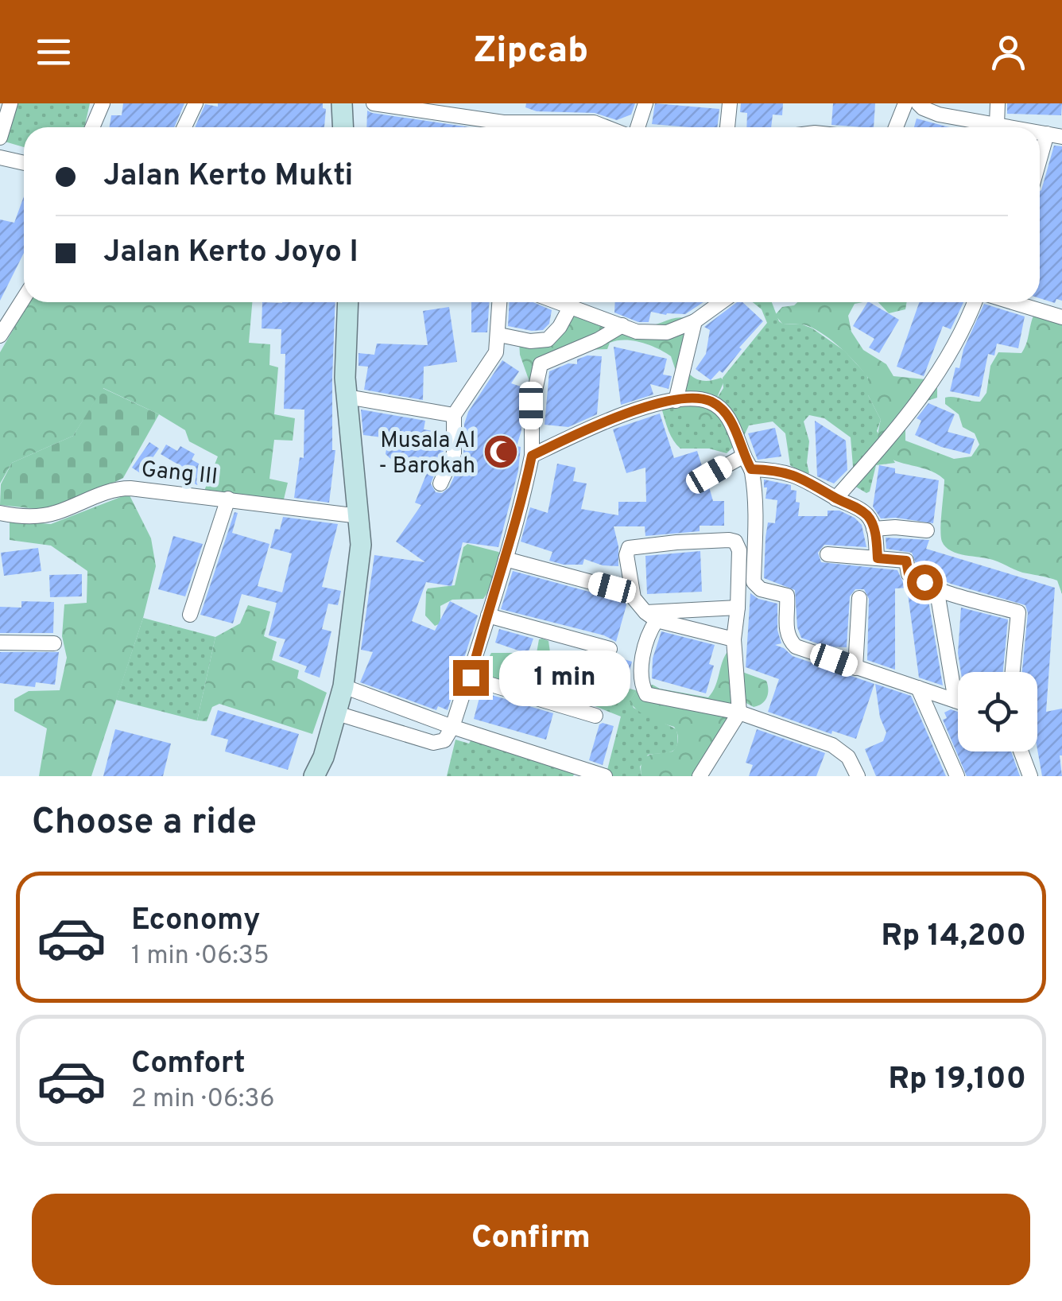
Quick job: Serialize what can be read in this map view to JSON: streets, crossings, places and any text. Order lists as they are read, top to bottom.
{
  "streets": {
    "street": ["Gang III"]
  },
  "places": {
    "mosque": ["Musala Al - Barokah"]
  },
  "page": {
    "header": "Zipcab",
    "banner": ["Jalan Kerto Mukti", "Jalan Kerto Joyo I"],
    "bubble": "1 min",
    "heading": "Choose a ride",
    "list": [
      {
        "name": "Economy",
        "note": "1 min · 06:35",
        "value": "Rp 14,200"
      },
      {
        "name": "Comfort",
        "note": "2 min · 06:36",
        "value": "Rp 19,100"
      }
    ],
    "buttons": "Confirm"
  }
}
